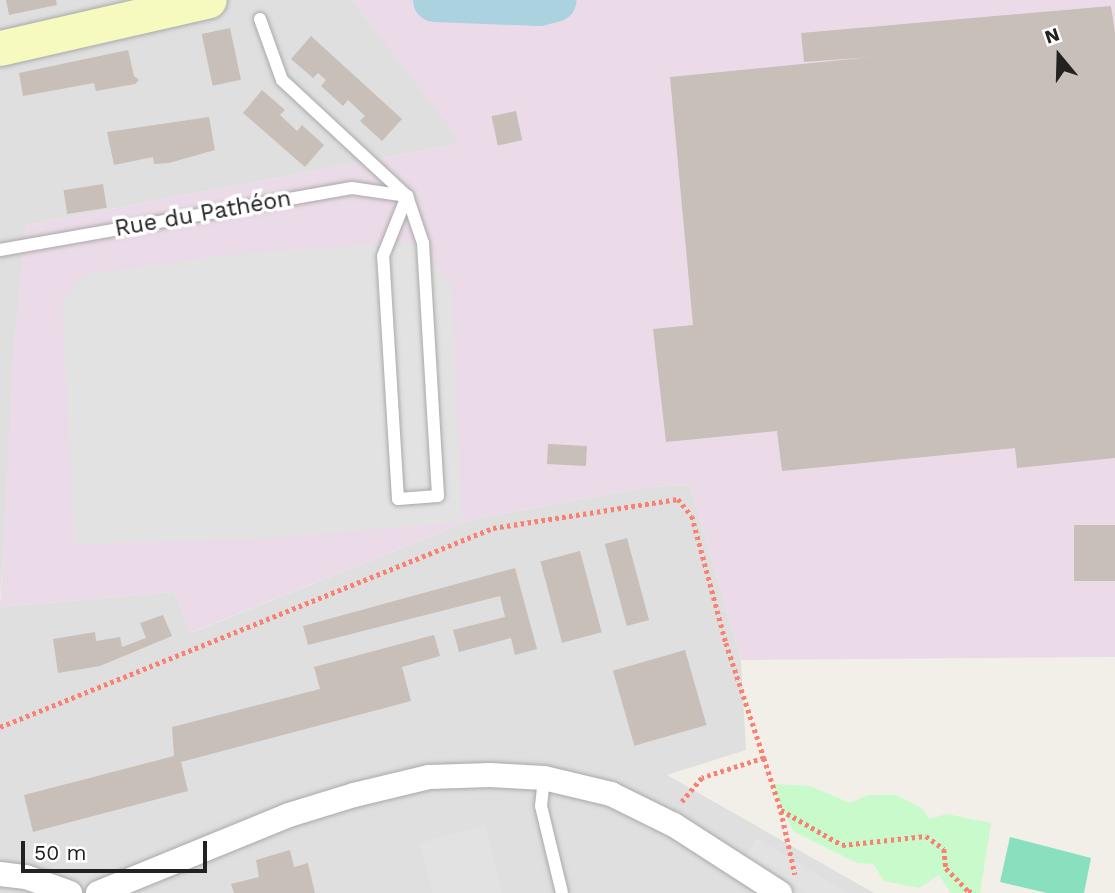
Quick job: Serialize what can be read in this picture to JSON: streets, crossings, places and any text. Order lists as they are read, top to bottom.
{
  "streets": {
    "lane": ["Rue du Pathéon"]
  },
  "scale_bar": "50 m",
  "north": "top"
}
